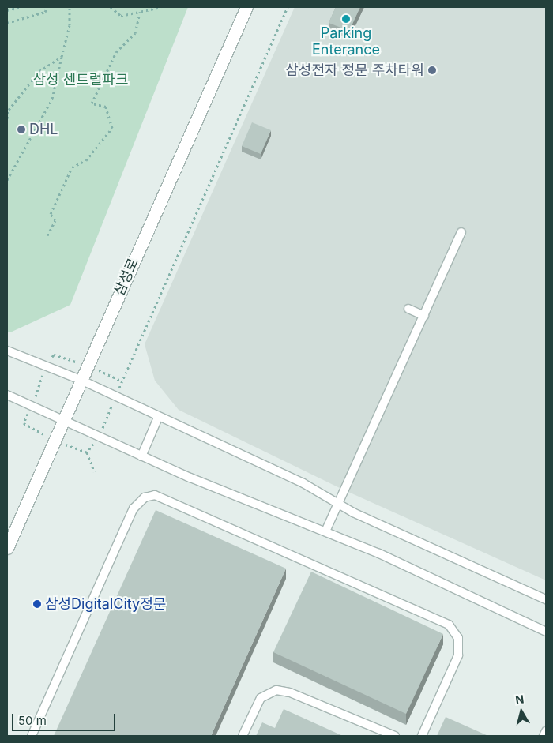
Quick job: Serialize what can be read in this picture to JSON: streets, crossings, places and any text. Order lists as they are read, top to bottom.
{
  "streets": {
    "street": ["삼성로"]
  },
  "parks": ["삼성 센트럴파크"],
  "places": [
    "Parking Enterance",
    "삼성전자 정문 주차타워",
    "DHL",
    "삼성DigitalCity정문"
  ],
  "scale_bar": "50 m",
  "north": "top"
}
